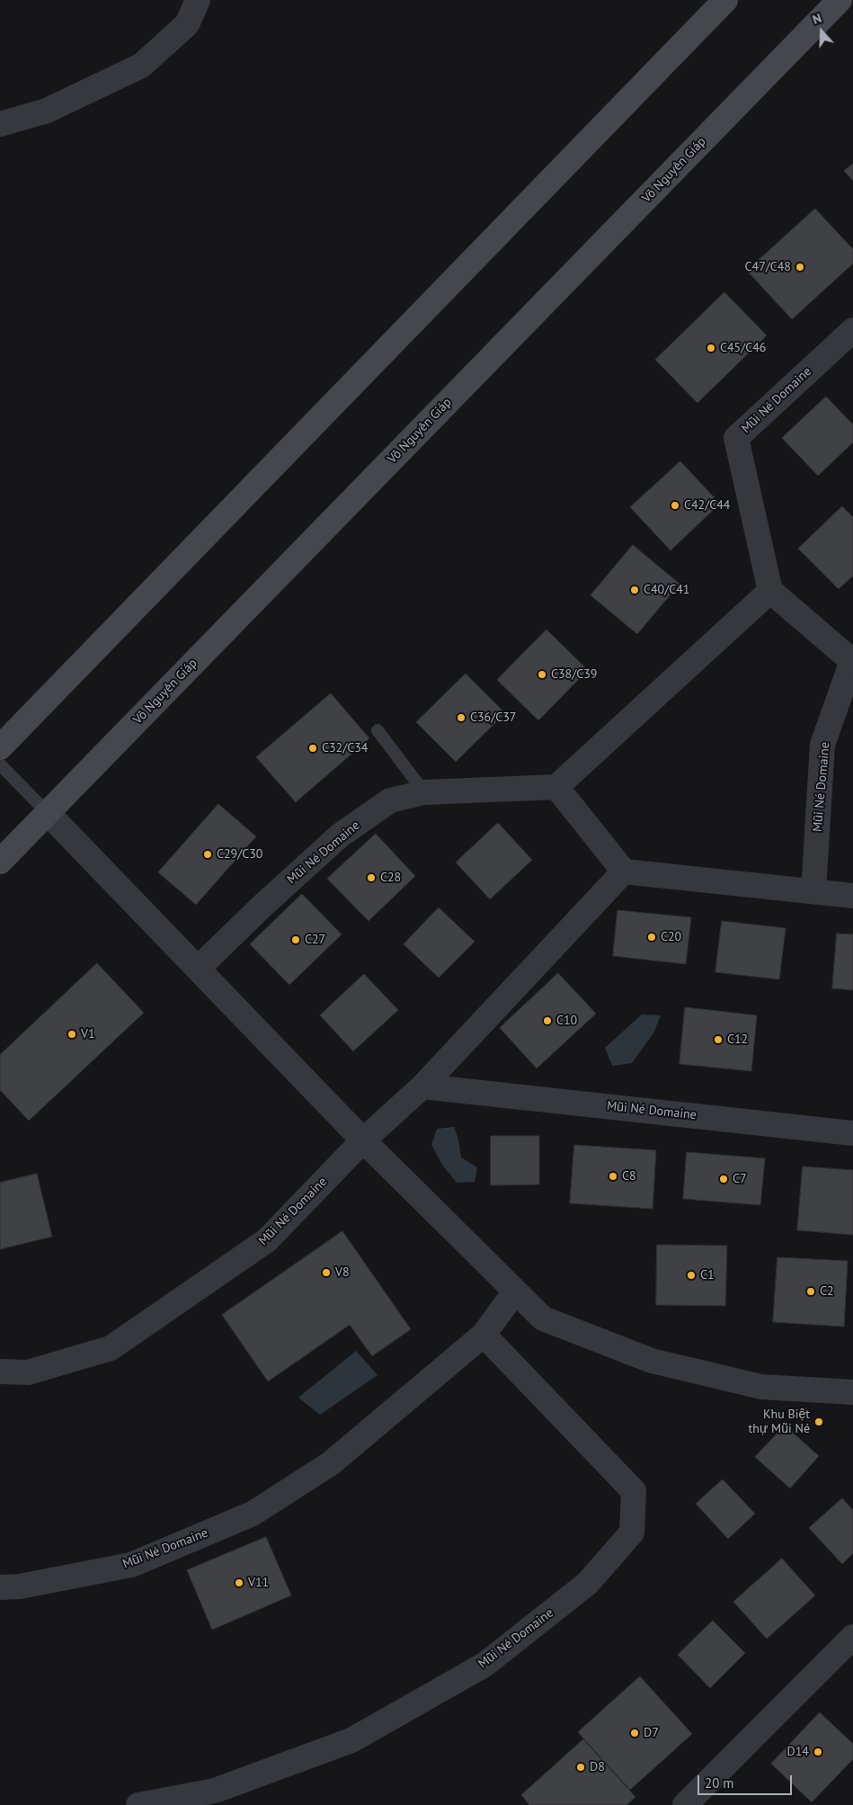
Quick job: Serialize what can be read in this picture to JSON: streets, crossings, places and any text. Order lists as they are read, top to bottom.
{
  "streets": {
    "main road": ["Võ Nguyên Giáp"],
    "street": ["Mũi Né Domaine"]
  },
  "places": [
    "C47/C48",
    "C45/C46",
    "C42/C44",
    "C40/C41",
    "C38/C39",
    "C36/C37",
    "C32/C34",
    "C29/C30",
    "C28",
    "C20",
    "C27",
    "C10",
    "V1",
    "C12",
    "C8",
    "C7",
    "V8",
    "C1",
    "C2",
    "Khu Biệt thự Mũi Né",
    "V11",
    "D7",
    "D14",
    "D8"
  ],
  "scale_bar": "20 m",
  "north": "top"
}
